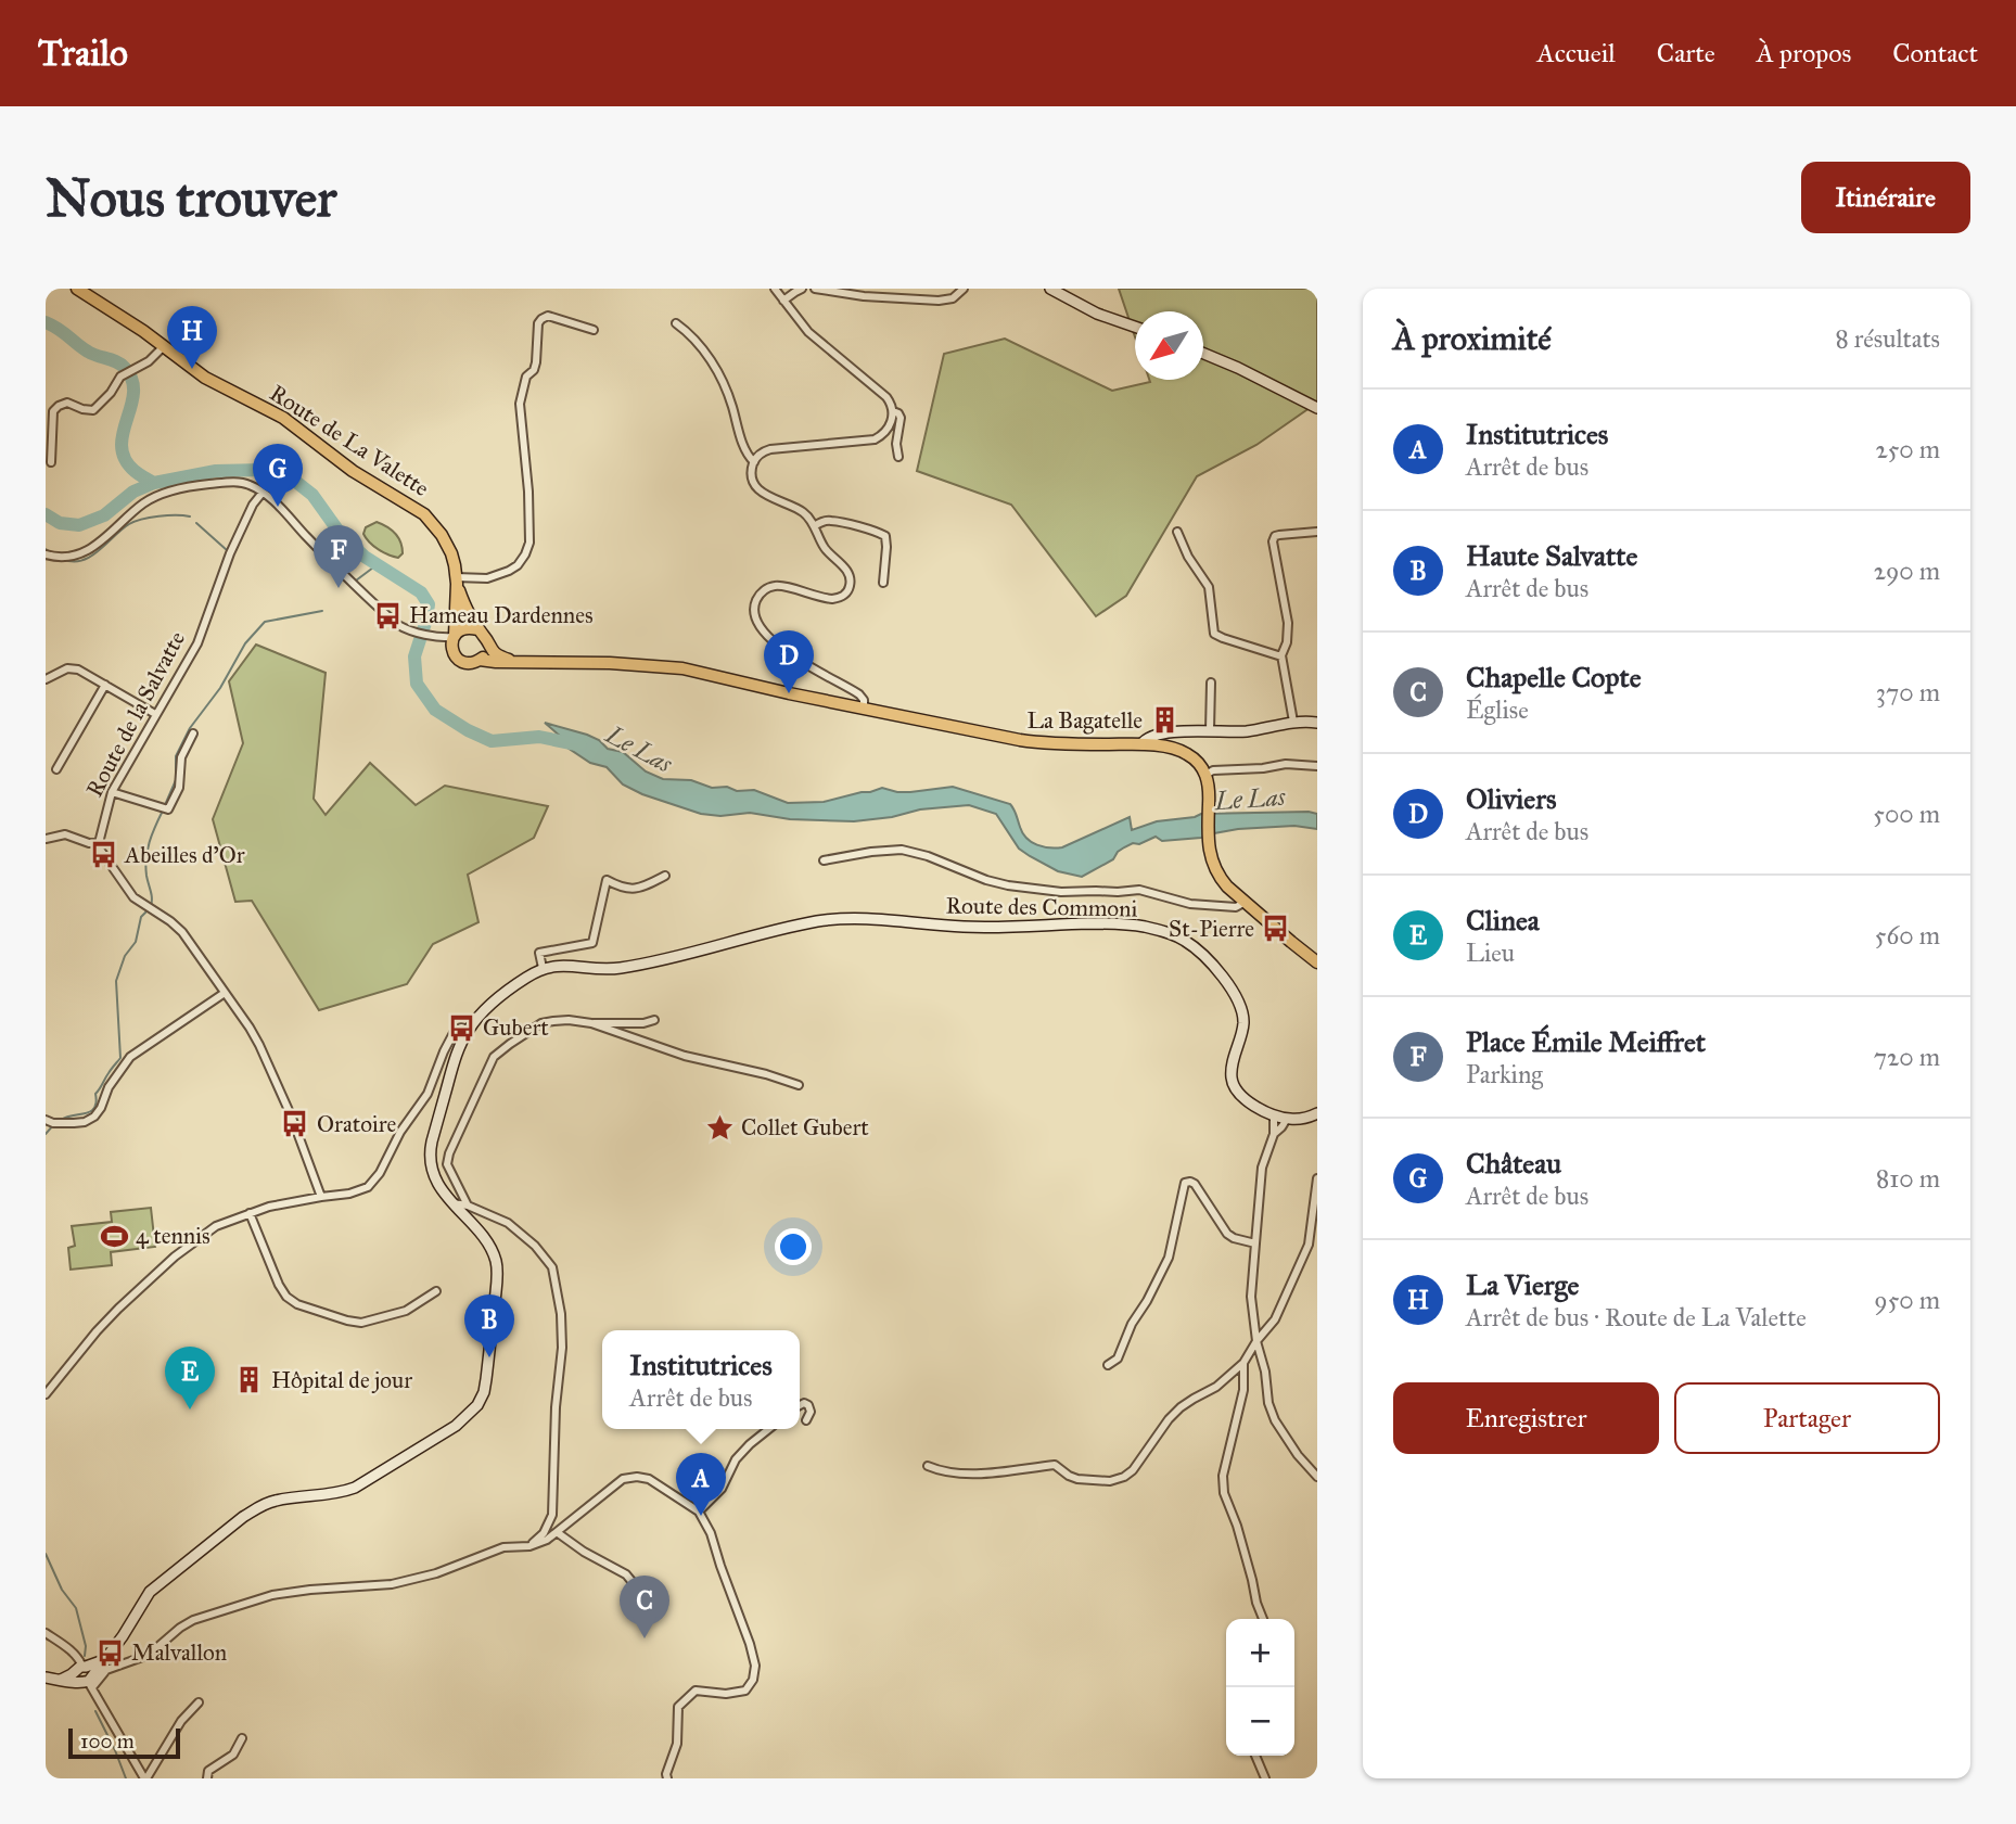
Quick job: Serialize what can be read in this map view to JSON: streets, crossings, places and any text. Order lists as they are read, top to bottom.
{
  "streets": {
    "main road": ["Route de La Valette"],
    "street": ["Route de la Salvatte", "Route des Commoni"]
  },
  "water": ["Le Las"],
  "places": {
    "bus stop": [
      "Hameau Dardennes",
      "Abeilles d'Or",
      "St-Pierre",
      "Gubert",
      "Oratoire",
      "Malvallon"
    ],
    "building": ["La Bagatelle", "Hôpital de jour"],
    "place": ["Collet Gubert"],
    "sports": ["4 tennis"]
  },
  "scale_bar": "100 m",
  "north": "bottom left",
  "page": {
    "header": "Trailo",
    "nav": [
      "Accueil",
      "Carte",
      "À propos",
      "Contact"
    ],
    "buttons": [
      "Itinéraire",
      ["Enregistrer", "Partager"]
    ],
    "title": "Nous trouver",
    "heading": ["À proximité", "8 résultats"],
    "pins": [
      "H",
      "G",
      "F",
      "D",
      "B",
      "E",
      "A",
      "C"
    ],
    "list": [
      {
        "mark": "A",
        "name": "Institutrices",
        "note": "Arrêt de bus",
        "value": "250 m"
      },
      {
        "mark": "B",
        "name": "Haute Salvatte",
        "note": "Arrêt de bus",
        "value": "290 m"
      },
      {
        "mark": "C",
        "name": "Chapelle Copte",
        "note": "Église",
        "value": "370 m"
      },
      {
        "mark": "D",
        "name": "Oliviers",
        "note": "Arrêt de bus",
        "value": "500 m"
      },
      {
        "mark": "E",
        "name": "Clinea",
        "note": "Lieu",
        "value": "560 m"
      },
      {
        "mark": "F",
        "name": "Place Émile Meiffret",
        "note": "Parking",
        "value": "720 m"
      },
      {
        "mark": "G",
        "name": "Château",
        "note": "Arrêt de bus",
        "value": "810 m"
      },
      {
        "mark": "H",
        "name": "La Vierge",
        "note": "Arrêt de bus · Route de La Valette",
        "value": "950 m"
      }
    ],
    "popup": ["Institutrices", "Arrêt de bus"],
    "map_buttons": ["+", "−"],
    "scale": "100 m"
  }
}
